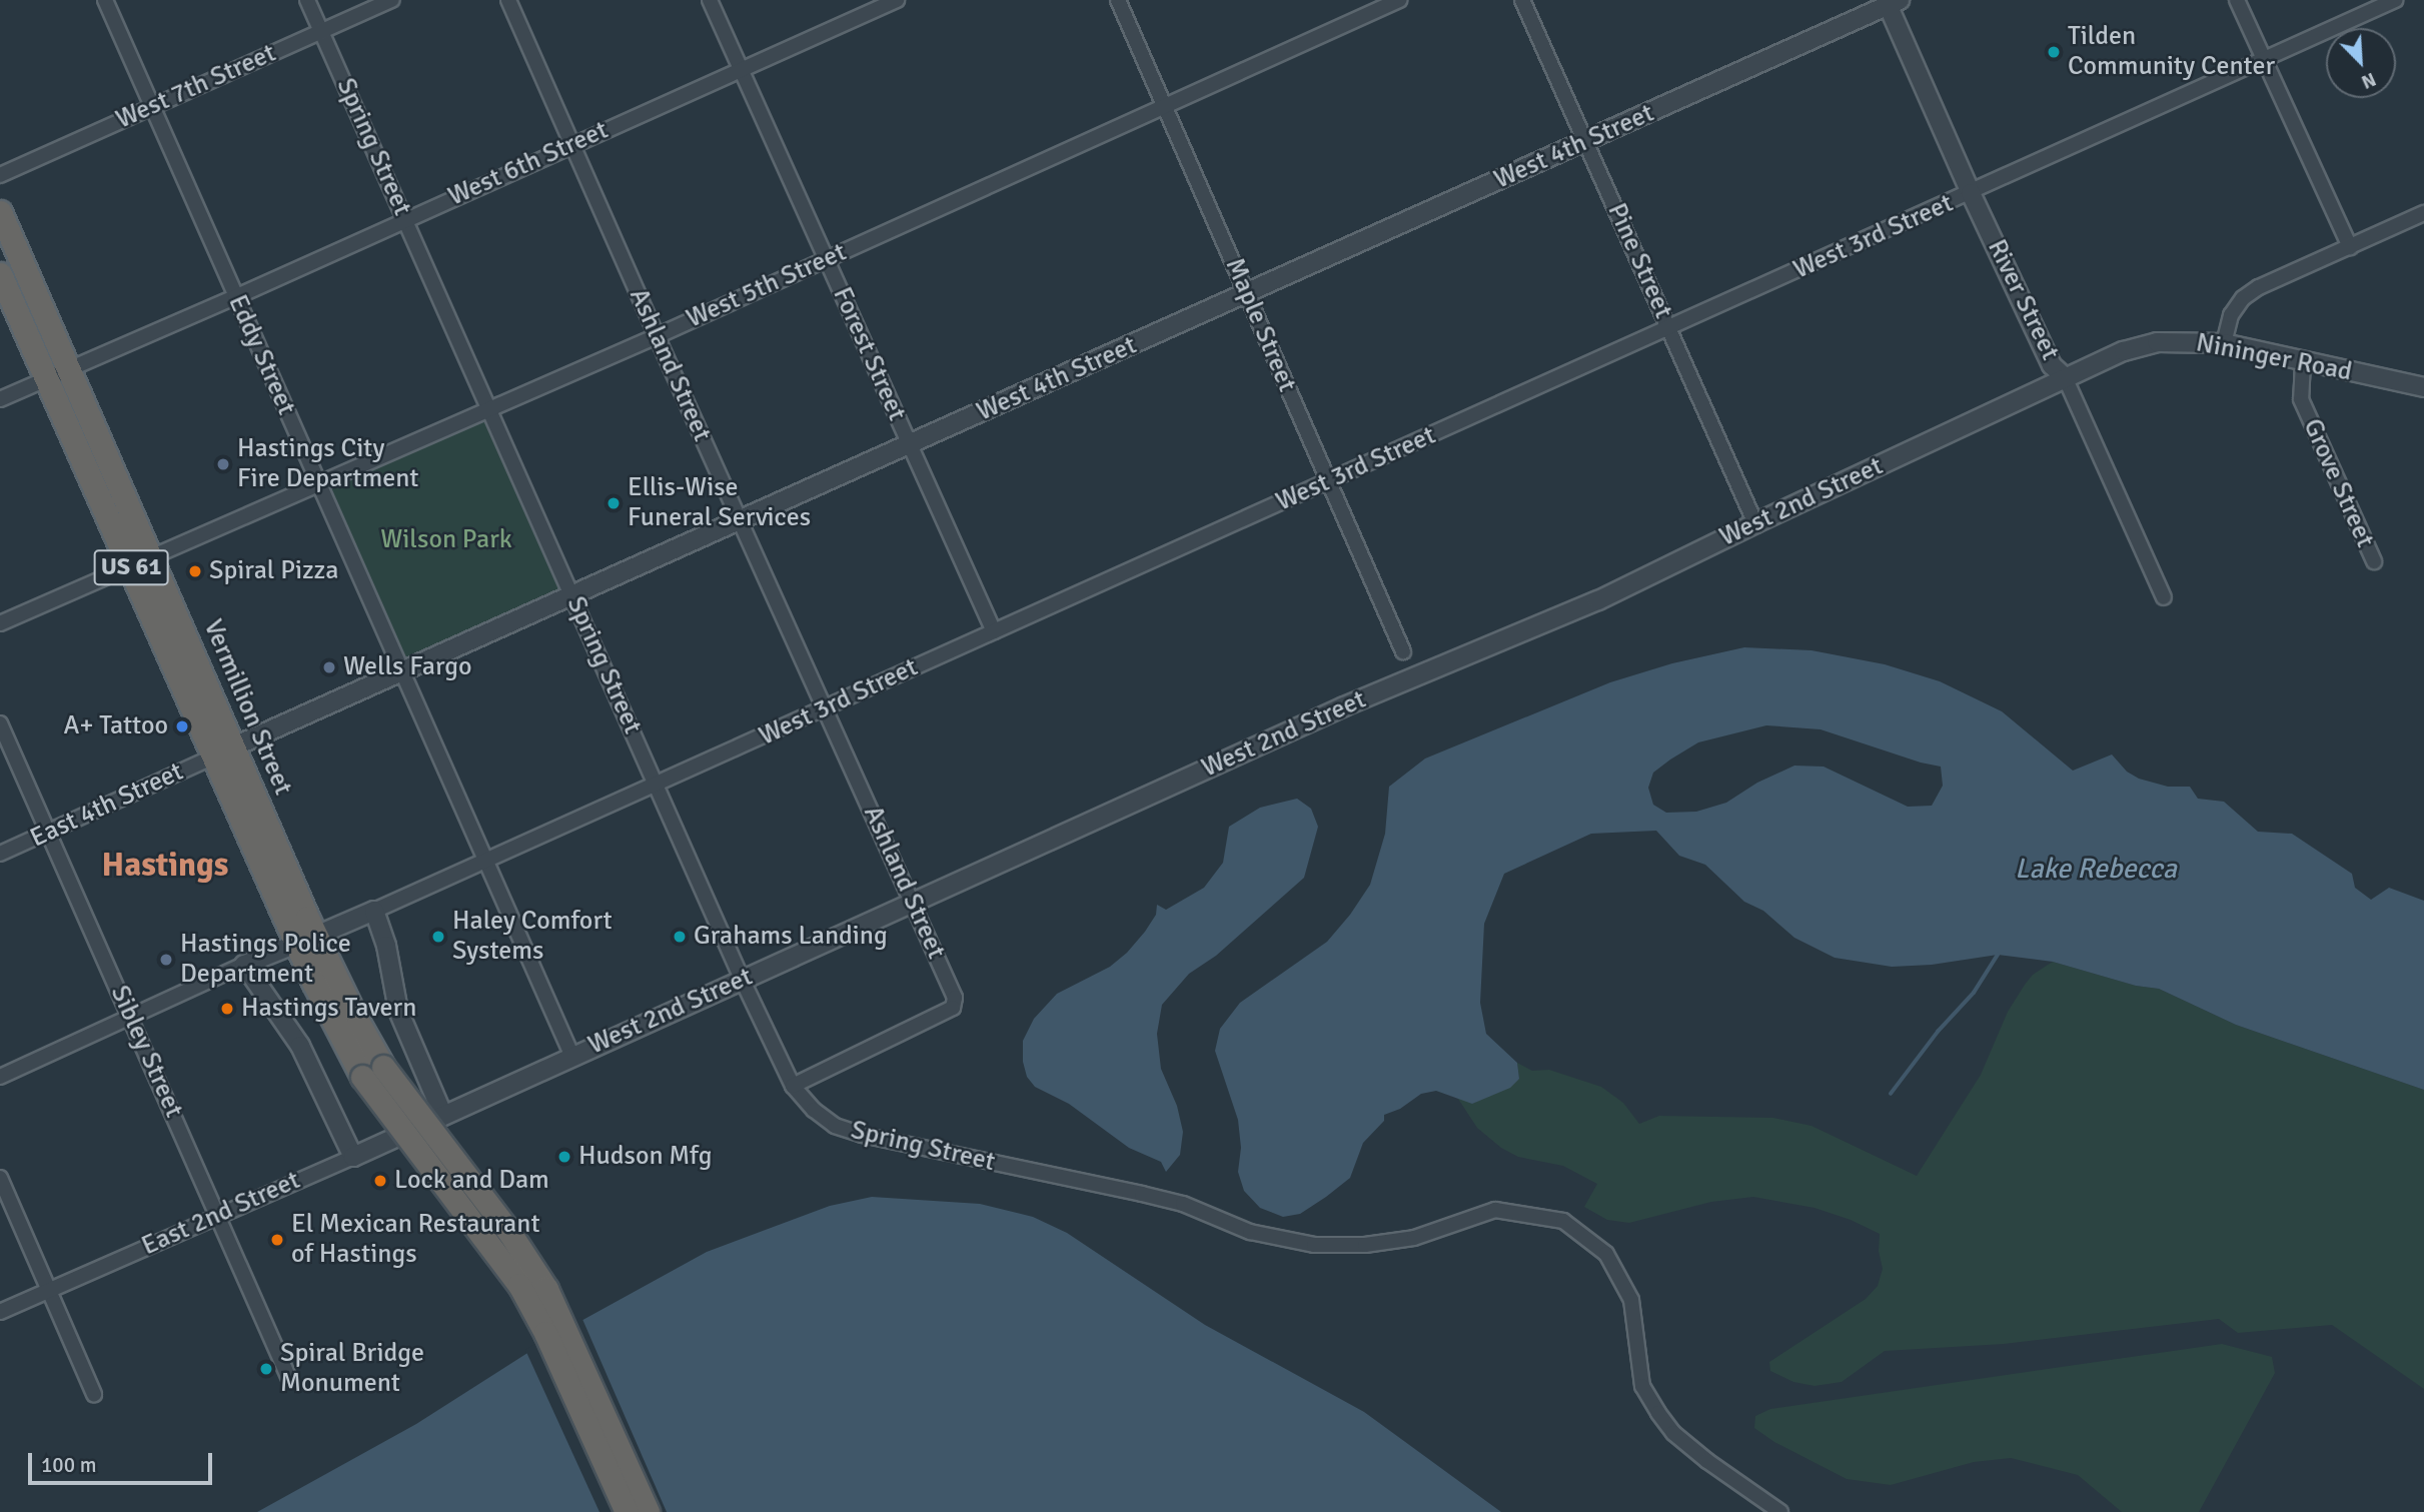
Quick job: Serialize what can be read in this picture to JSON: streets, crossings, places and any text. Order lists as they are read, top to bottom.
{
  "streets": {
    "highway": ["US 61", "Vermillion Street"],
    "street": [
      "West 7th Street",
      "Spring Street",
      "West 4th Street",
      "West 6th Street",
      "West 3rd Street",
      "Pine Street",
      "West 5th Street",
      "River Street",
      "Maple Street",
      "Forest Street",
      "Eddy Street",
      "Nininger Road",
      "Ashland Street",
      "Grove Street",
      "West 2nd Street",
      "East 4th Street",
      "Sibley Street",
      "East 2nd Street"
    ]
  },
  "crossings": [
    ["West 7th Street", "Spring Street"],
    ["West 7th Street", "Eddy Street"],
    ["Spring Street", "West 4th Street"],
    ["Spring Street", "West 6th Street"],
    ["Spring Street", "West 3rd Street"],
    ["Spring Street", "West 5th Street"],
    ["Spring Street", "Ashland Street"],
    ["Spring Street", "West 2nd Street"],
    ["West 4th Street", "Pine Street"],
    ["West 4th Street", "River Street"],
    ["West 4th Street", "Maple Street"],
    ["West 4th Street", "Forest Street"],
    ["West 4th Street", "Eddy Street"],
    ["West 4th Street", "Ashland Street"],
    ["West 4th Street", "Vermillion Street"],
    ["West 4th Street", "East 4th Street"],
    ["West 6th Street", "Forest Street"],
    ["West 6th Street", "Eddy Street"],
    ["West 6th Street", "Ashland Street"],
    ["West 6th Street", "Vermillion Street"],
    ["West 3rd Street", "Pine Street"],
    ["West 3rd Street", "River Street"],
    ["West 3rd Street", "Maple Street"],
    ["West 3rd Street", "Forest Street"],
    ["West 3rd Street", "Eddy Street"],
    ["West 3rd Street", "Ashland Street"],
    ["West 3rd Street", "Vermillion Street"],
    ["Pine Street", "West 2nd Street"],
    ["West 5th Street", "Maple Street"],
    ["West 5th Street", "Forest Street"],
    ["West 5th Street", "Eddy Street"],
    ["West 5th Street", "Ashland Street"],
    ["West 5th Street", "Vermillion Street"],
    ["River Street", "West 2nd Street"],
    ["Eddy Street", "West 2nd Street"],
    ["Nininger Road", "Grove Street"],
    ["Nininger Road", "West 2nd Street"],
    ["Ashland Street", "West 2nd Street"],
    ["West 2nd Street", "East 2nd Street"],
    ["Vermillion Street", "East 4th Street"],
    ["East 4th Street", "Sibley Street"],
    ["Sibley Street", "East 2nd Street"]
  ],
  "districts": ["Hastings"],
  "water": ["Lake Rebecca"],
  "parks": ["Wilson Park"],
  "places": [
    "Tilden Community Center",
    "Hastings City Fire Department",
    "Ellis-Wise Funeral Services",
    "Spiral Pizza",
    "Wells Fargo",
    "A+ Tattoo",
    "Haley Comfort Systems",
    "Grahams Landing",
    "Hastings Police Department",
    "Hastings Tavern",
    "Hudson Mfg",
    "Lock and Dam",
    "El Mexican Restaurant of Hastings",
    "Spiral Bridge Monument"
  ],
  "scale_bar": "100 m",
  "north": "bottom right"
}
